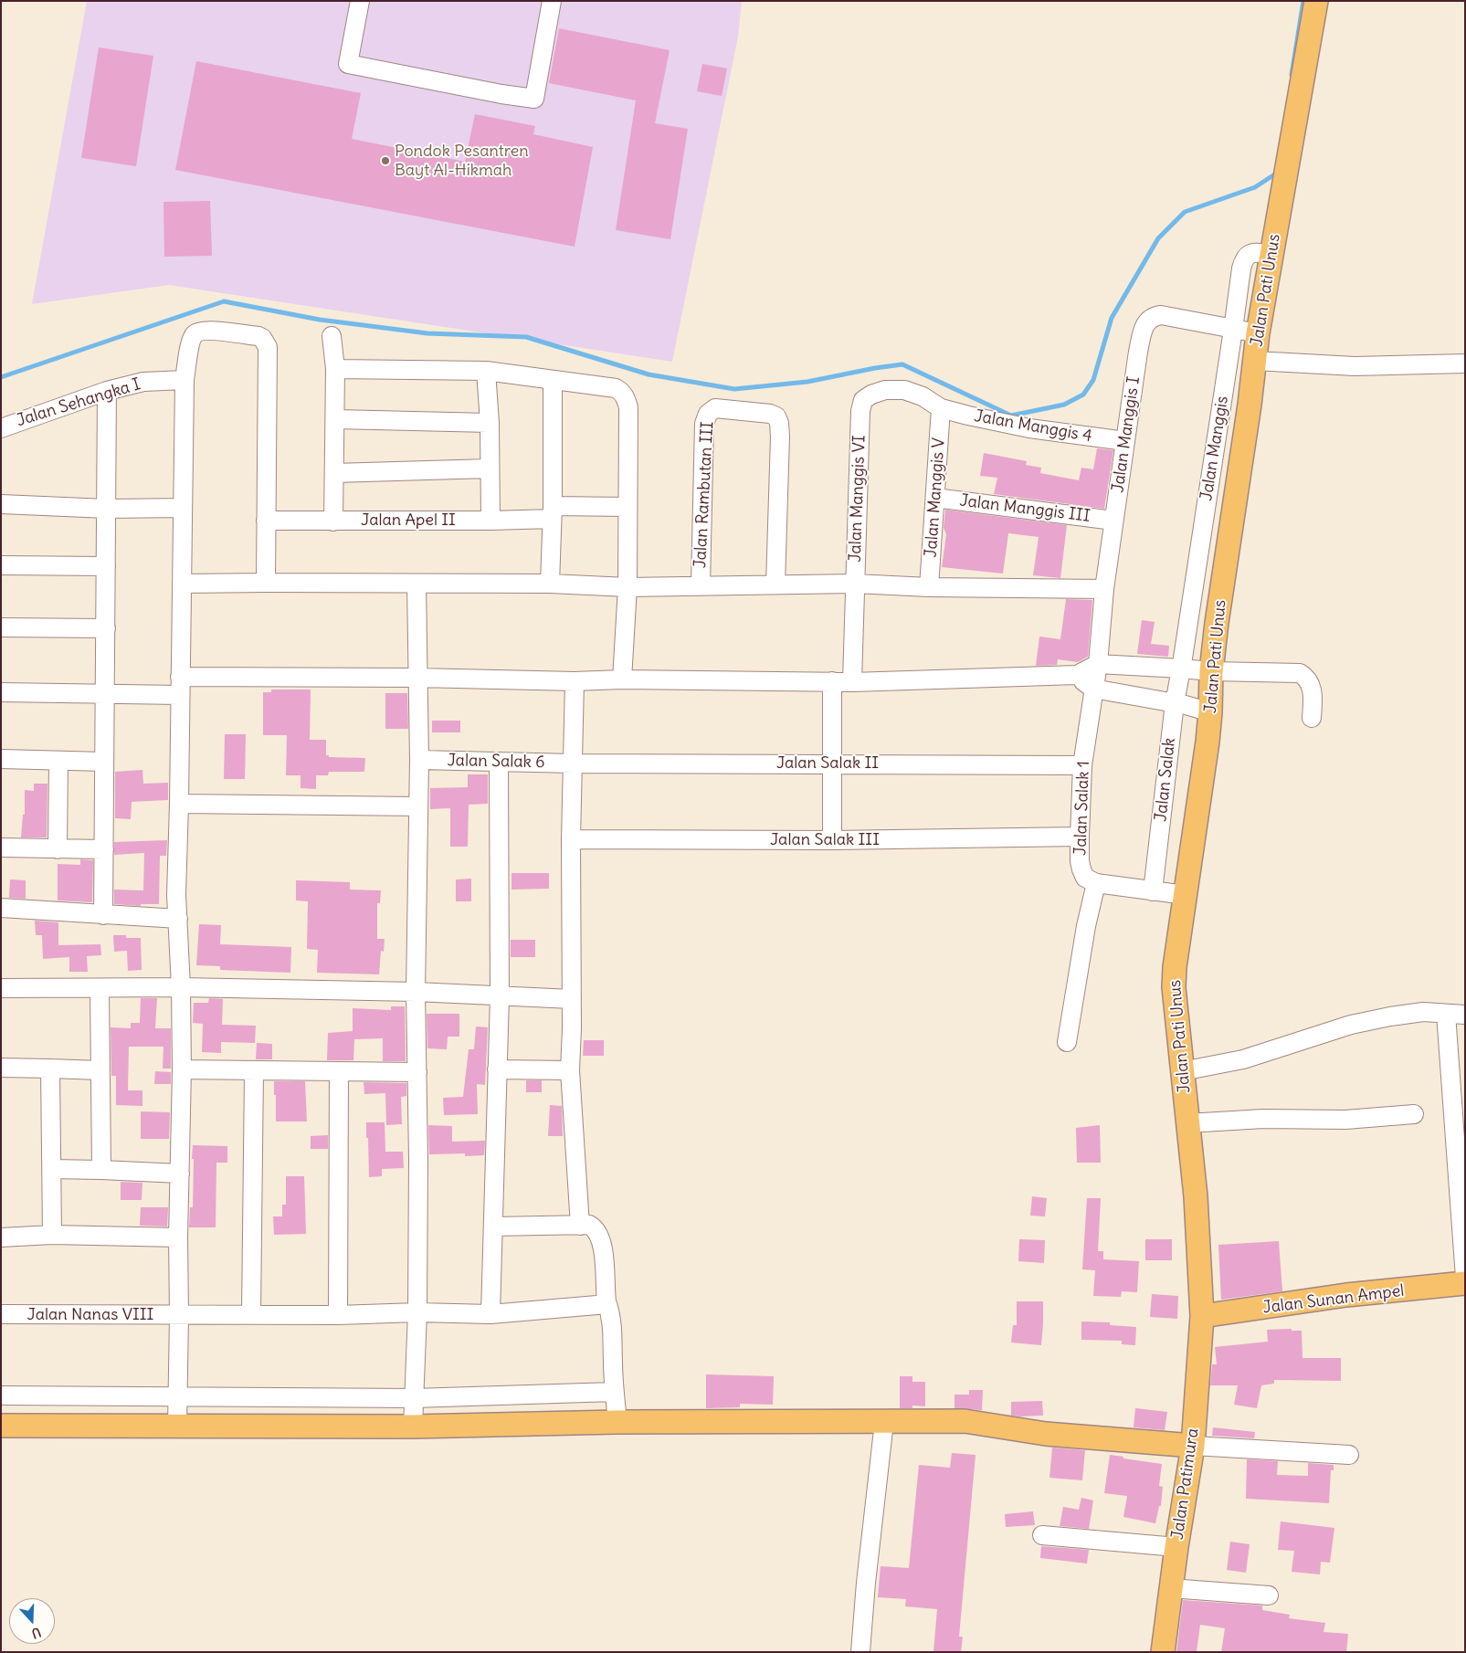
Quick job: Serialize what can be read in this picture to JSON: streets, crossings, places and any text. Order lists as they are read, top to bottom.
{
  "streets": {
    "main road": ["Jalan Pati Unus", "Jalan Sunan Ampel", "Jalan Patimura"],
    "street": [
      "Jalan Sehangka I",
      "Jalan Manggis 4",
      "Jalan Manggis I",
      "Jalan Manggis",
      "Jalan Rambutan III",
      "Jalan Manggis V",
      "Jalan Manggis VI",
      "Jalan Manggis III",
      "Jalan Apel II",
      "Jalan Salak 6",
      "Jalan Salak II",
      "Jalan Salak",
      "Jalan Salak 1",
      "Jalan Salak III",
      "Jalan Nanas VIII"
    ]
  },
  "crossings": [
    ["Jalan Pati Unus", "Jalan Manggis I"],
    ["Jalan Pati Unus", "Jalan Manggis"],
    ["Jalan Pati Unus", "Jalan Salak"],
    ["Jalan Pati Unus", "Jalan Sunan Ampel"],
    ["Jalan Pati Unus", "Jalan Patimura"],
    ["Jalan Manggis 4", "Jalan Manggis I"],
    ["Jalan Manggis 4", "Jalan Manggis V"],
    ["Jalan Manggis 4", "Jalan Manggis VI"],
    ["Jalan Manggis I", "Jalan Manggis"],
    ["Jalan Manggis I", "Jalan Manggis III"],
    ["Jalan Manggis I", "Jalan Salak 1"],
    ["Jalan Manggis", "Jalan Salak"],
    ["Jalan Manggis V", "Jalan Manggis VI"],
    ["Jalan Manggis V", "Jalan Manggis III"],
    ["Jalan Salak 6", "Jalan Salak II"],
    ["Jalan Salak II", "Jalan Salak 1"],
    ["Jalan Salak 1", "Jalan Salak III"],
    ["Jalan Sunan Ampel", "Jalan Patimura"]
  ],
  "places": ["Pondok Pesantren Bayt Al-Hikmah"],
  "north": "bottom"
}
